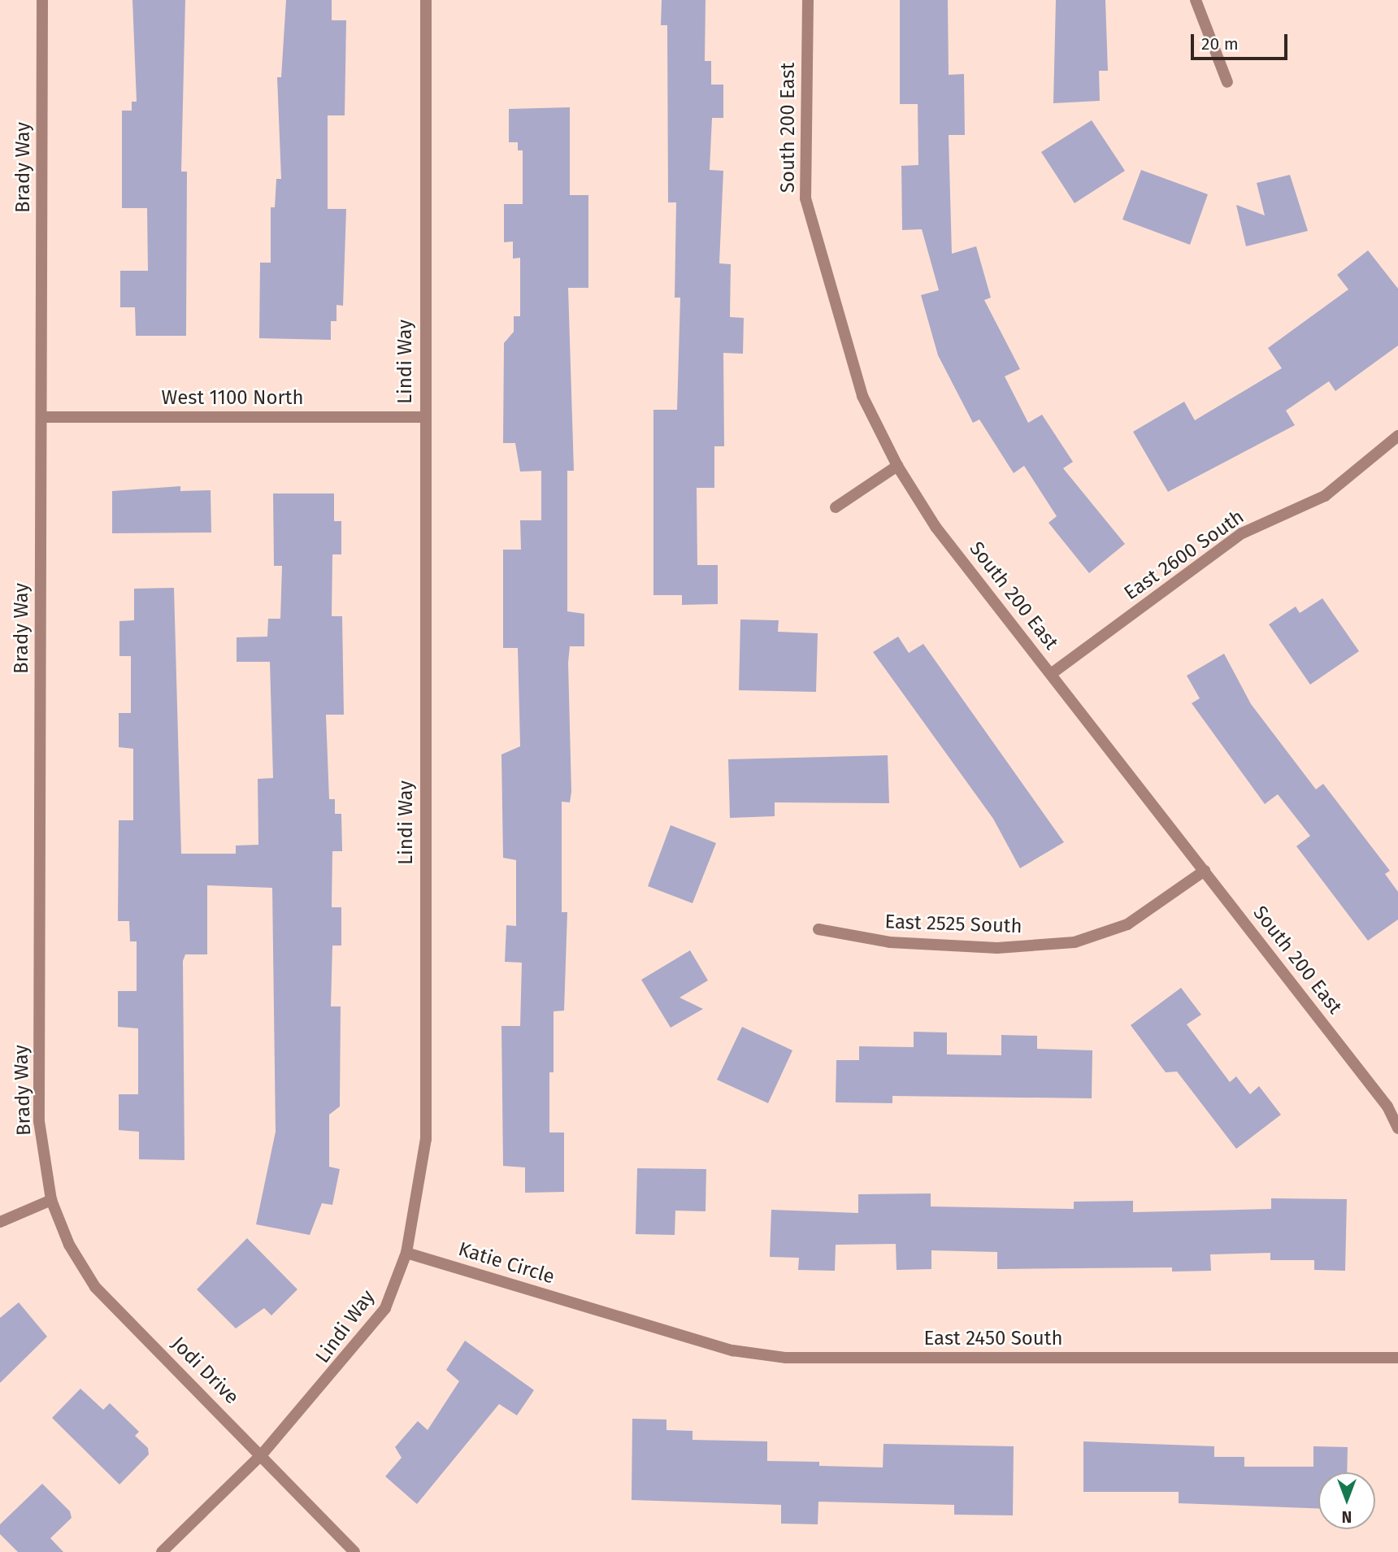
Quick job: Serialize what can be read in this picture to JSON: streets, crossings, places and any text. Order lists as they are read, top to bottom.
{
  "streets": {
    "street": [
      "South 200 East",
      "Brady Way",
      "Lindi Way",
      "West 1100 North",
      "East 2600 South",
      "East 2525 South",
      "Katie Circle",
      "East 2450 South",
      "Jodi Drive"
    ]
  },
  "crossings": [
    ["South 200 East", "East 2600 South"],
    ["South 200 East", "East 2525 South"],
    ["Brady Way", "West 1100 North"],
    ["Brady Way", "Jodi Drive"],
    ["Lindi Way", "West 1100 North"],
    ["Lindi Way", "Katie Circle"],
    ["Lindi Way", "Jodi Drive"],
    ["Katie Circle", "East 2450 South"]
  ],
  "scale_bar": "20 m",
  "north": "bottom"
}
